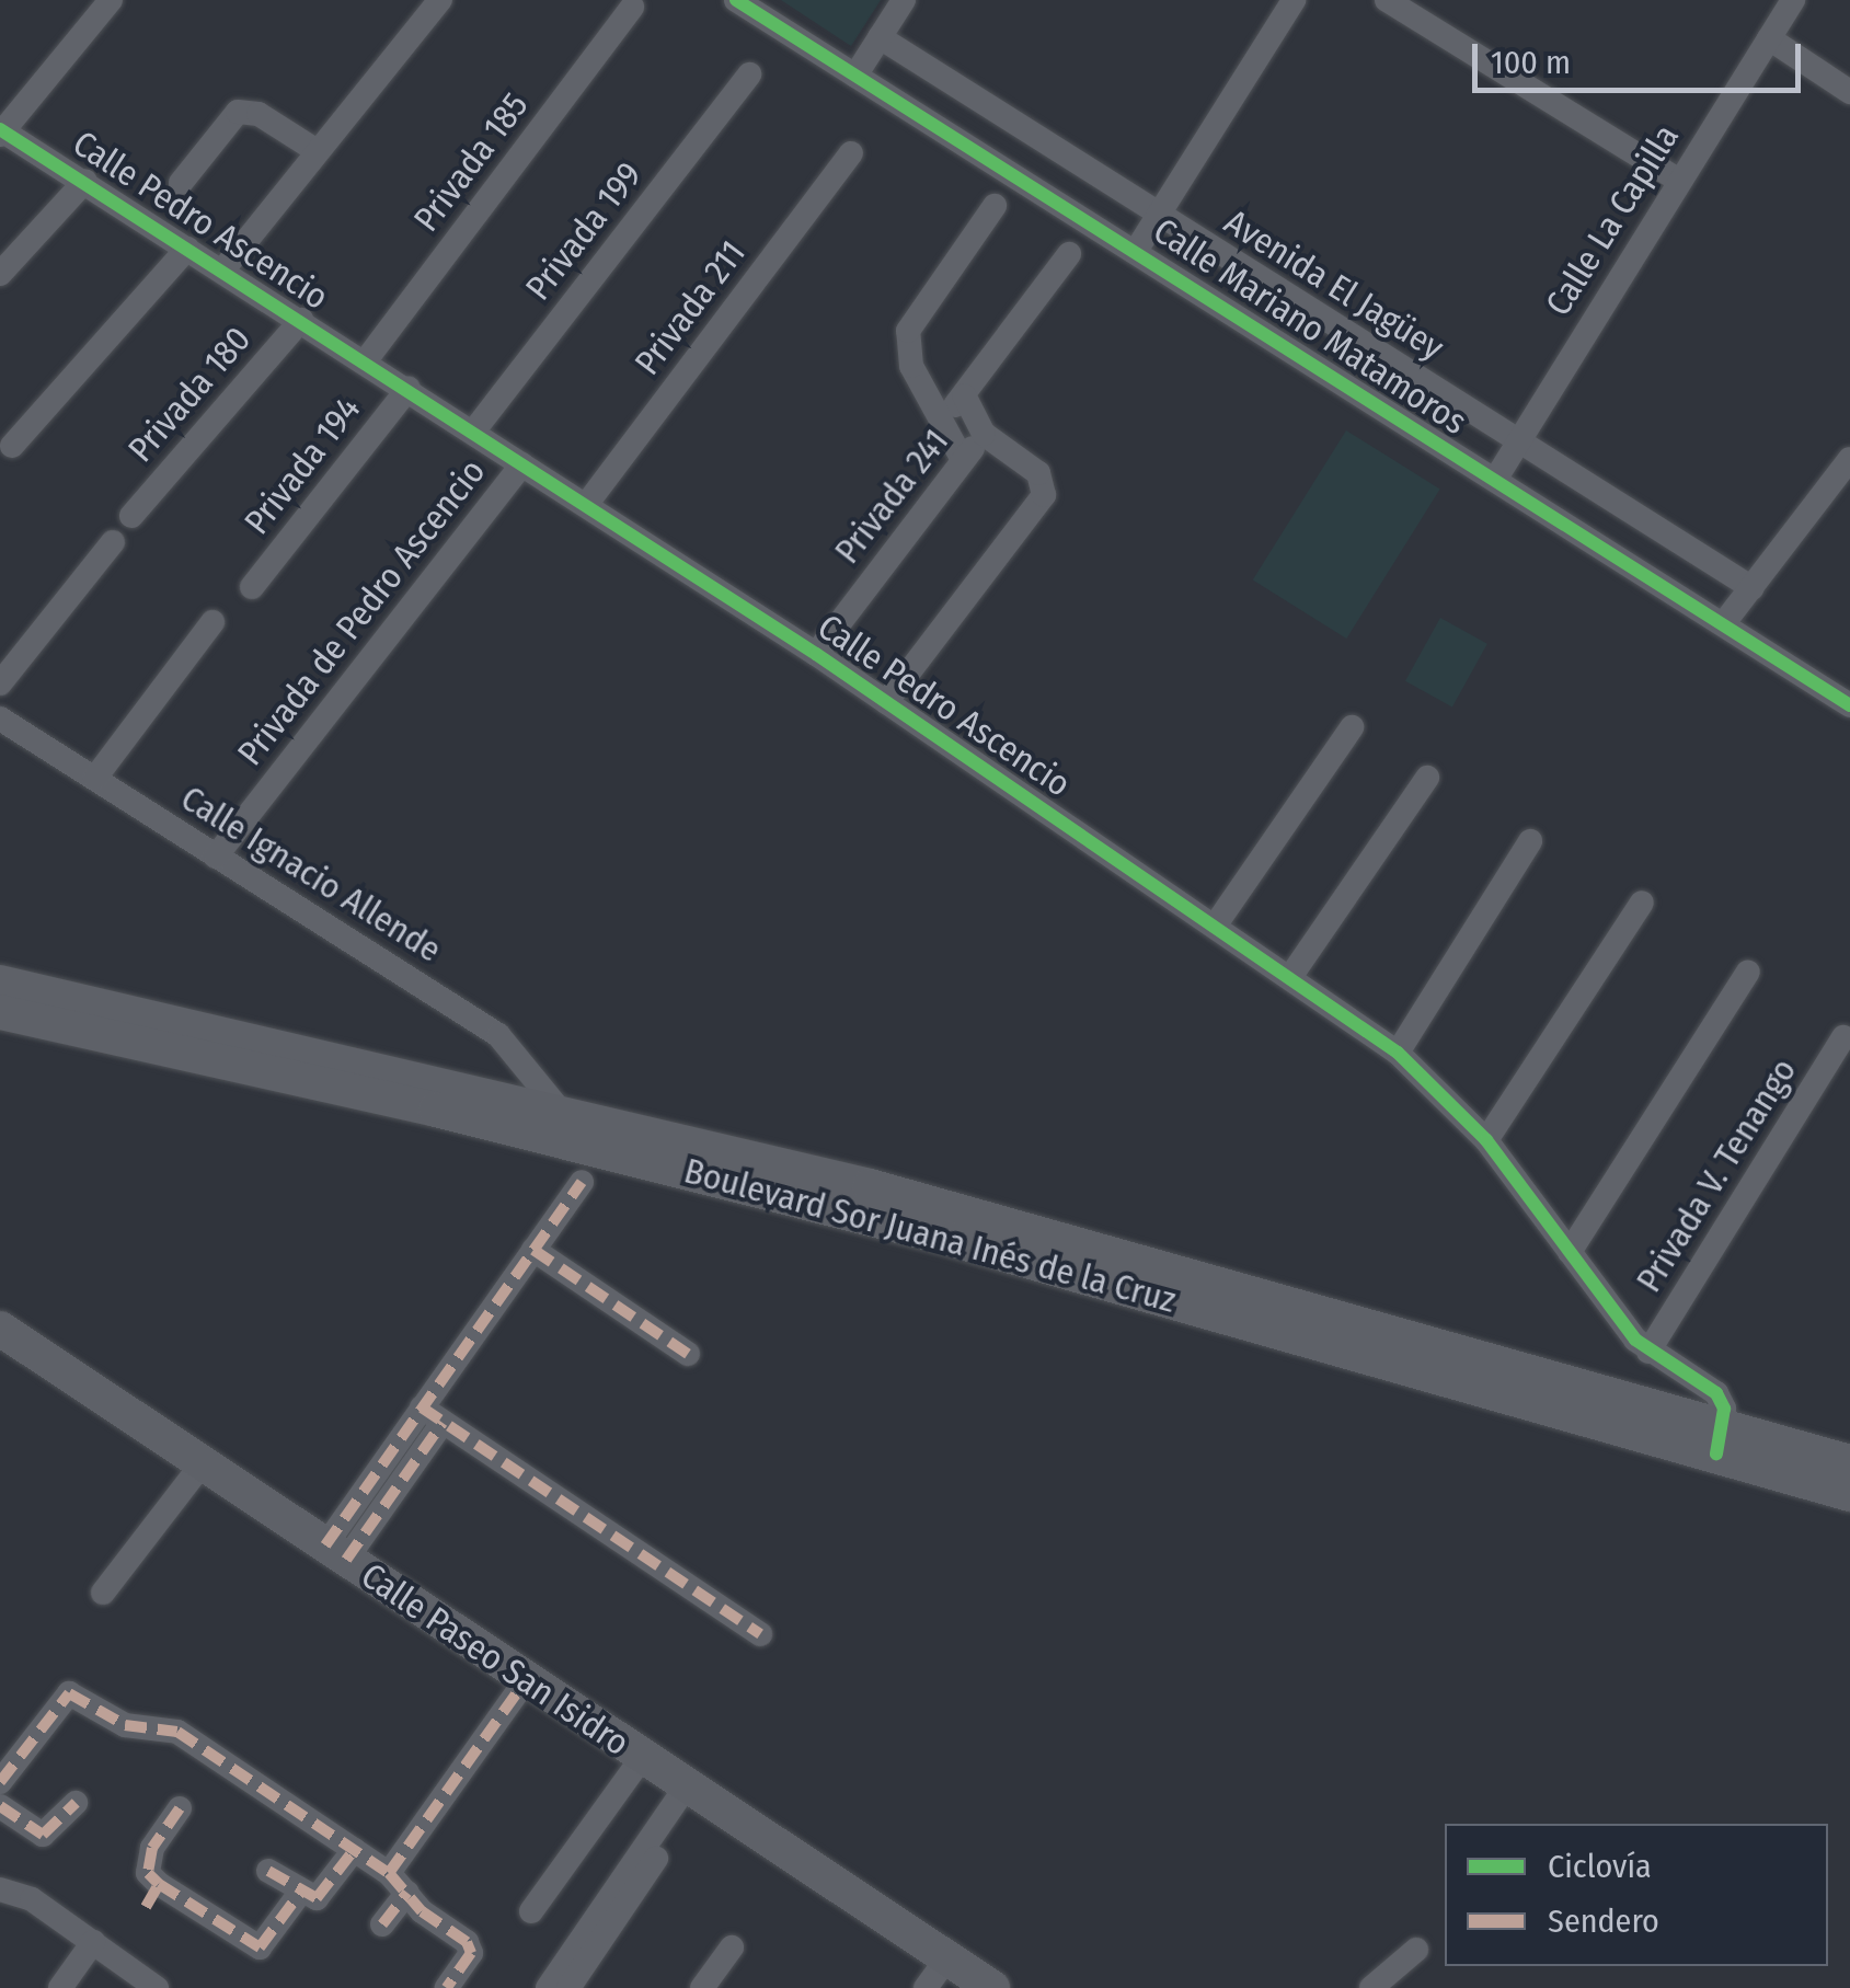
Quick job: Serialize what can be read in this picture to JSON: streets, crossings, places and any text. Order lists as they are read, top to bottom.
{
  "streets": {
    "main road": ["Boulevard Sor Juana Inés de la Cruz", "Calle Paseo San Isidro"],
    "street": [
      "Privada 185",
      "Calle Pedro Ascencio",
      "Calle La Capilla",
      "Privada 199",
      "Avenida El Jagüey",
      "Privada 211",
      "Calle Mariano Matamoros",
      "Privada 180",
      "Privada 194",
      "Privada 241",
      "Privada de Pedro Ascencio",
      "Calle Ignacio Allende",
      "Privada V. Tenango"
    ]
  },
  "crossings": [
    ["Privada 185", "Calle Pedro Ascencio"],
    ["Calle Pedro Ascencio", "Privada 199"],
    ["Calle Pedro Ascencio", "Privada 211"],
    ["Calle Pedro Ascencio", "Privada 180"],
    ["Calle Pedro Ascencio", "Privada 194"],
    ["Calle Pedro Ascencio", "Privada 241"],
    ["Calle Pedro Ascencio", "Privada de Pedro Ascencio"],
    ["Calle Pedro Ascencio", "Privada V. Tenango"],
    ["Calle Pedro Ascencio", "Boulevard Sor Juana Inés de la Cruz"],
    ["Calle La Capilla", "Avenida El Jagüey"],
    ["Calle La Capilla", "Calle Mariano Matamoros"],
    ["Privada de Pedro Ascencio", "Calle Ignacio Allende"],
    ["Calle Ignacio Allende", "Boulevard Sor Juana Inés de la Cruz"]
  ],
  "legend": ["Ciclovía", "Sendero"],
  "scale_bar": "100 m"
}
